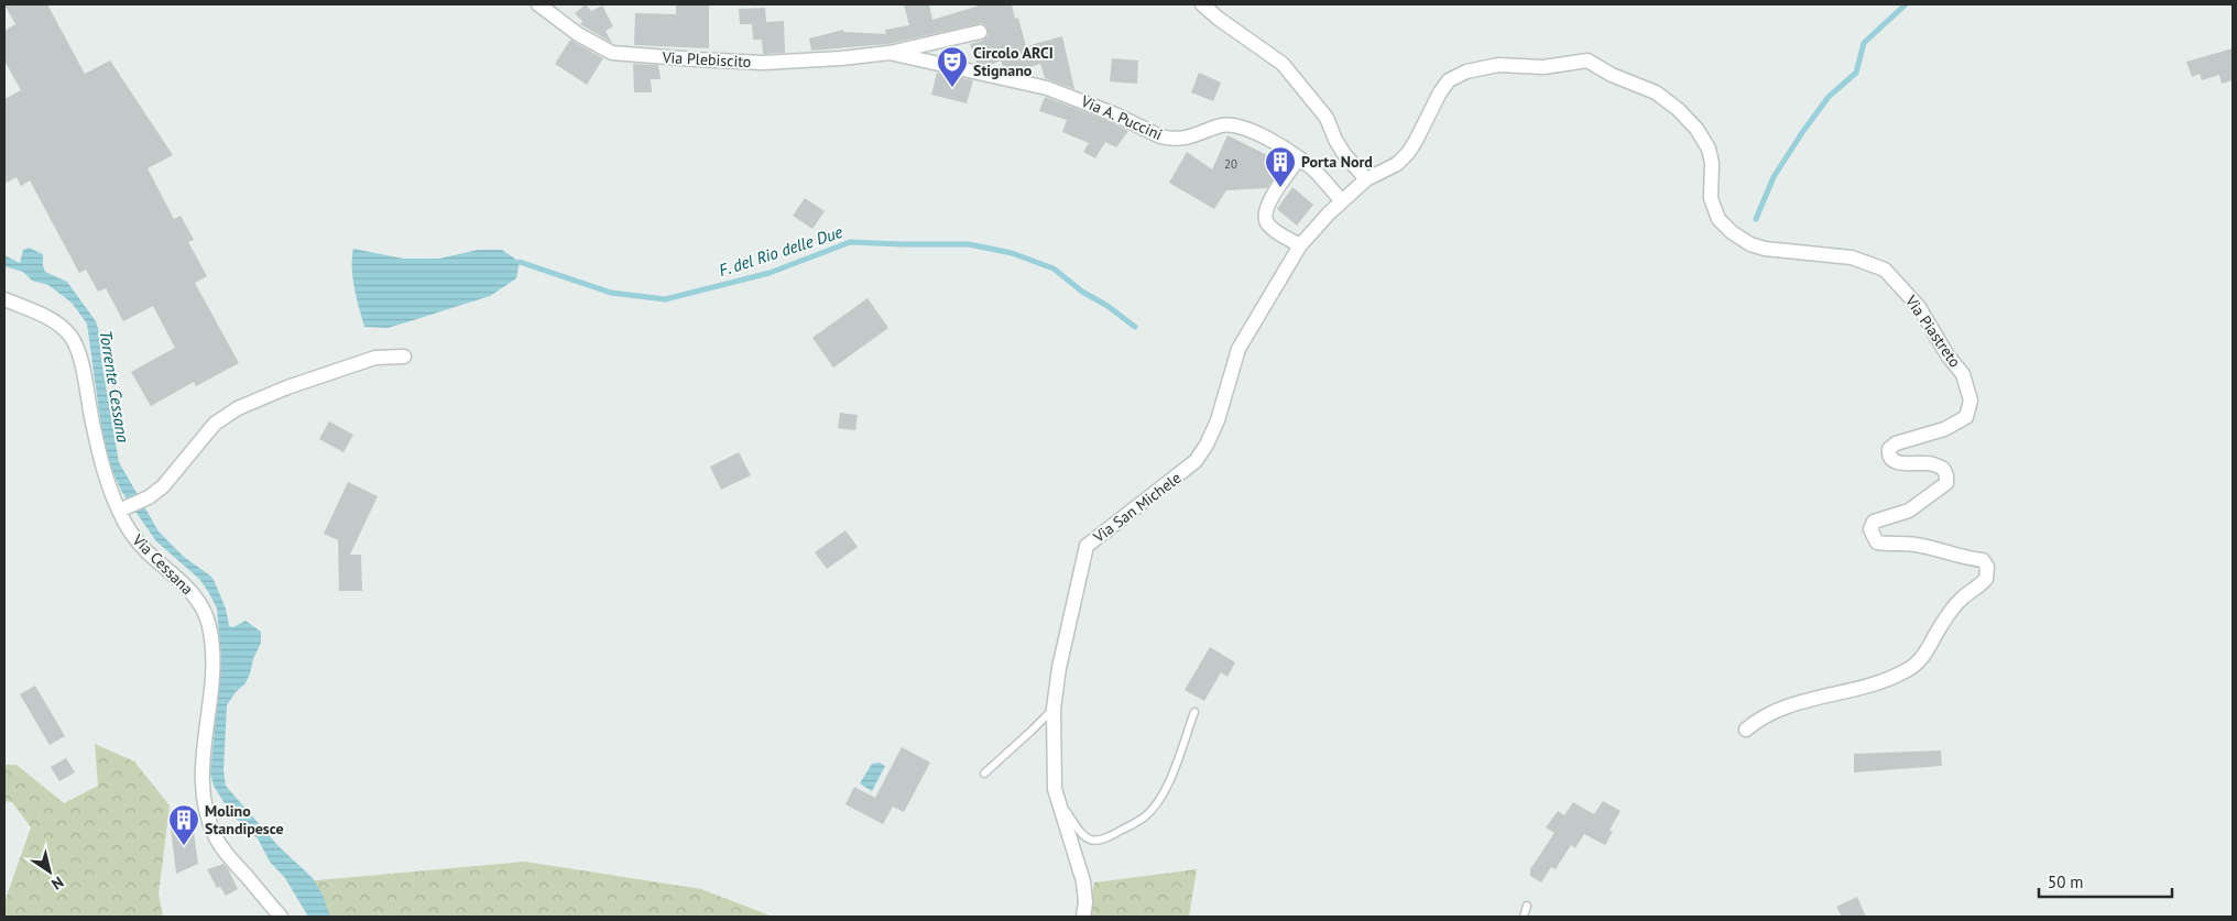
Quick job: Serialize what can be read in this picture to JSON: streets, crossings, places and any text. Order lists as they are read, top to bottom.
{
  "streets": {
    "street": [
      "Via Plebiscito",
      "Via A. Puccini",
      "Via Piastreto",
      "Via San Michele",
      "Via Cessana"
    ]
  },
  "crossings": [
    ["Via Plebiscito", "Via A. Puccini"],
    ["Via A. Puccini", "Via Piastreto"],
    ["Via A. Puccini", "Via San Michele"],
    ["Via Piastreto", "Via San Michele"]
  ],
  "water": ["F. del Rio delle Due", "Torrente Cessana"],
  "places": {
    "theatre": ["Circolo ARCI Stignano"],
    "building": ["Porta Nord", "Molino Standipesce"]
  },
  "house_numbers": ["20"],
  "scale_bar": "50 m",
  "north": "bottom right"
}
